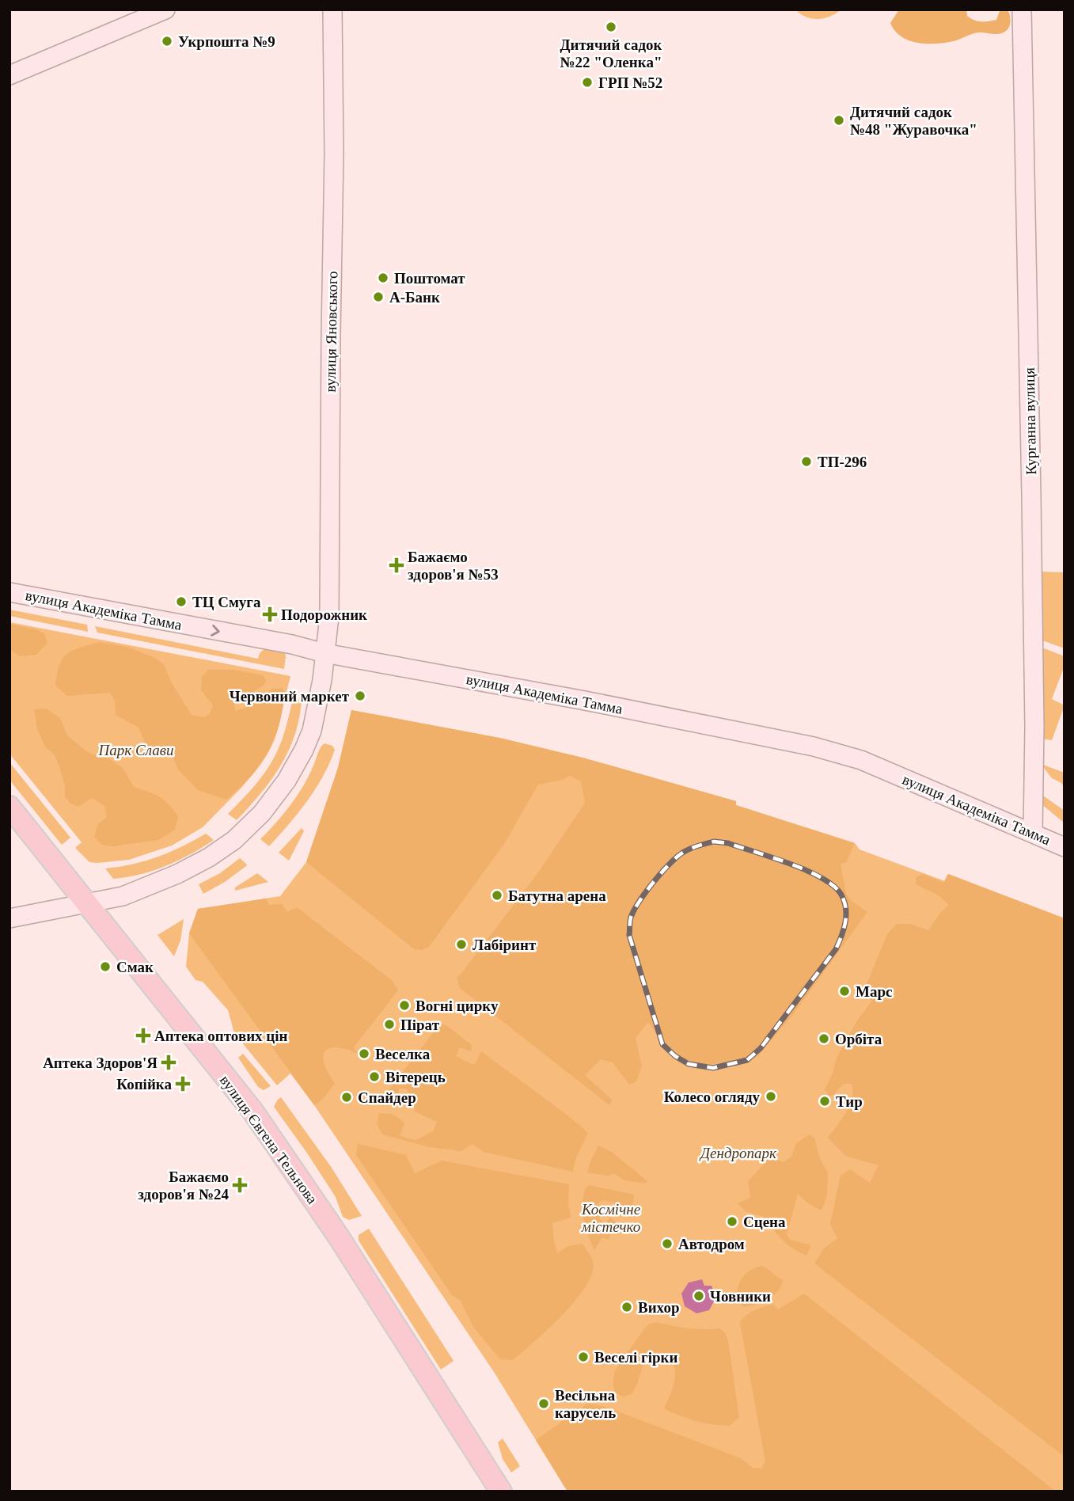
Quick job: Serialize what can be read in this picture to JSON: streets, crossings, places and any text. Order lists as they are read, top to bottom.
{
  "streets": {
    "main road": [
      "вулиця Яновського",
      "Курганна вулиця",
      "вулиця Академіка Тамма",
      "вулиця Євгена Тельнова"
    ]
  },
  "crossings": [
    ["вулиця Яновського", "вулиця Академіка Тамма"],
    ["вулиця Яновського", "вулиця Євгена Тельнова"],
    ["Курганна вулиця", "вулиця Академіка Тамма"]
  ],
  "parks": ["Парк Слави", "Дендропарк", "Космічне містечко"],
  "places": {
    "other": [
      "Дитячий садок №22 \"Оленка\"",
      "Укрпошта №9",
      "ГРП №52",
      "Дитячий садок №48 \"Журавочка\"",
      "Поштомат",
      "А-Банк",
      "ТП-296",
      "ТЦ Смуга",
      "Червоний маркет",
      "Батутна арена",
      "Лабіринт",
      "Смак",
      "Марс",
      "Вогні цирку",
      "Пірат",
      "Орбіта",
      "Веселка",
      "Вітерець",
      "Колесо огляду",
      "Спайдер",
      "Тир",
      "Сцена",
      "Автодром",
      "Човники",
      "Вихор",
      "Веселі гірки",
      "Весільна карусель"
    ],
    "health": [
      "Бажаємо здоров'я №53",
      "Подорожник",
      "Аптека оптових цін",
      "Аптека Здоров'Я",
      "Копійка",
      "Бажаємо здоров'я №24"
    ]
  }
}
